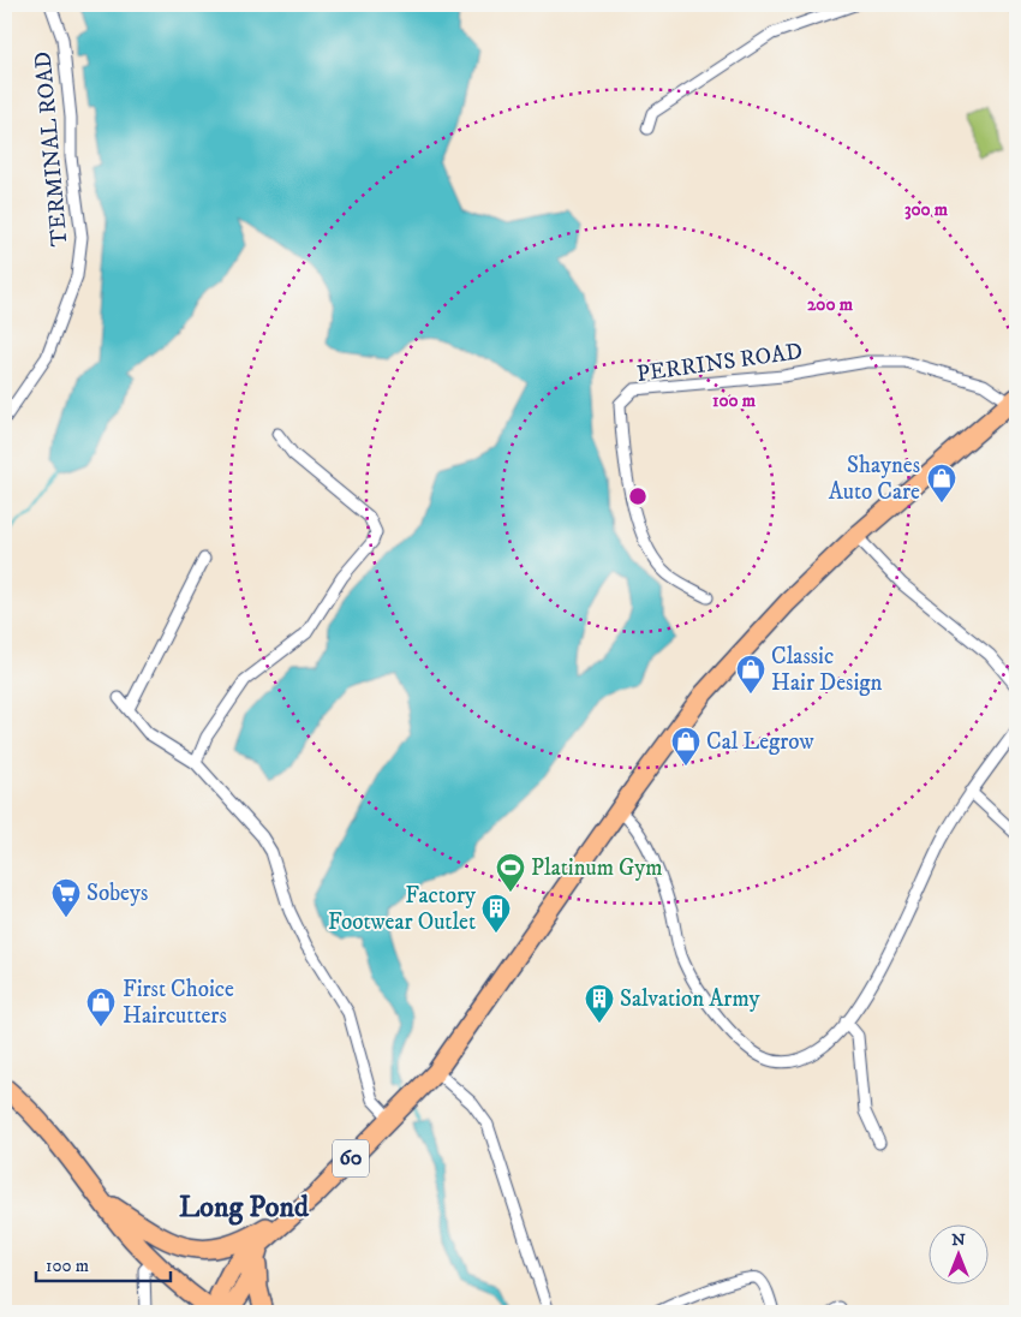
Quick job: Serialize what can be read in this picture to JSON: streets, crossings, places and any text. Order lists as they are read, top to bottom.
{
  "streets": {
    "main road": ["60"],
    "street": ["TERMINAL ROAD", "PERRINS ROAD"]
  },
  "crossings": [
    ["PERRINS ROAD", "60"]
  ],
  "districts": ["Long Pond"],
  "places": {
    "shop": [
      "Shaynes Auto Care",
      "Classic Hair Design",
      "Cal Legrow",
      "First Choice Haircutters"
    ],
    "sports": ["Platinum Gym"],
    "supermarket": ["Sobeys"],
    "building": ["Factory Footwear Outlet", "Salvation Army"]
  },
  "scale_bar": "100 m",
  "north": "top",
  "rings": ["300 m", "200 m", "100 m"]
}
